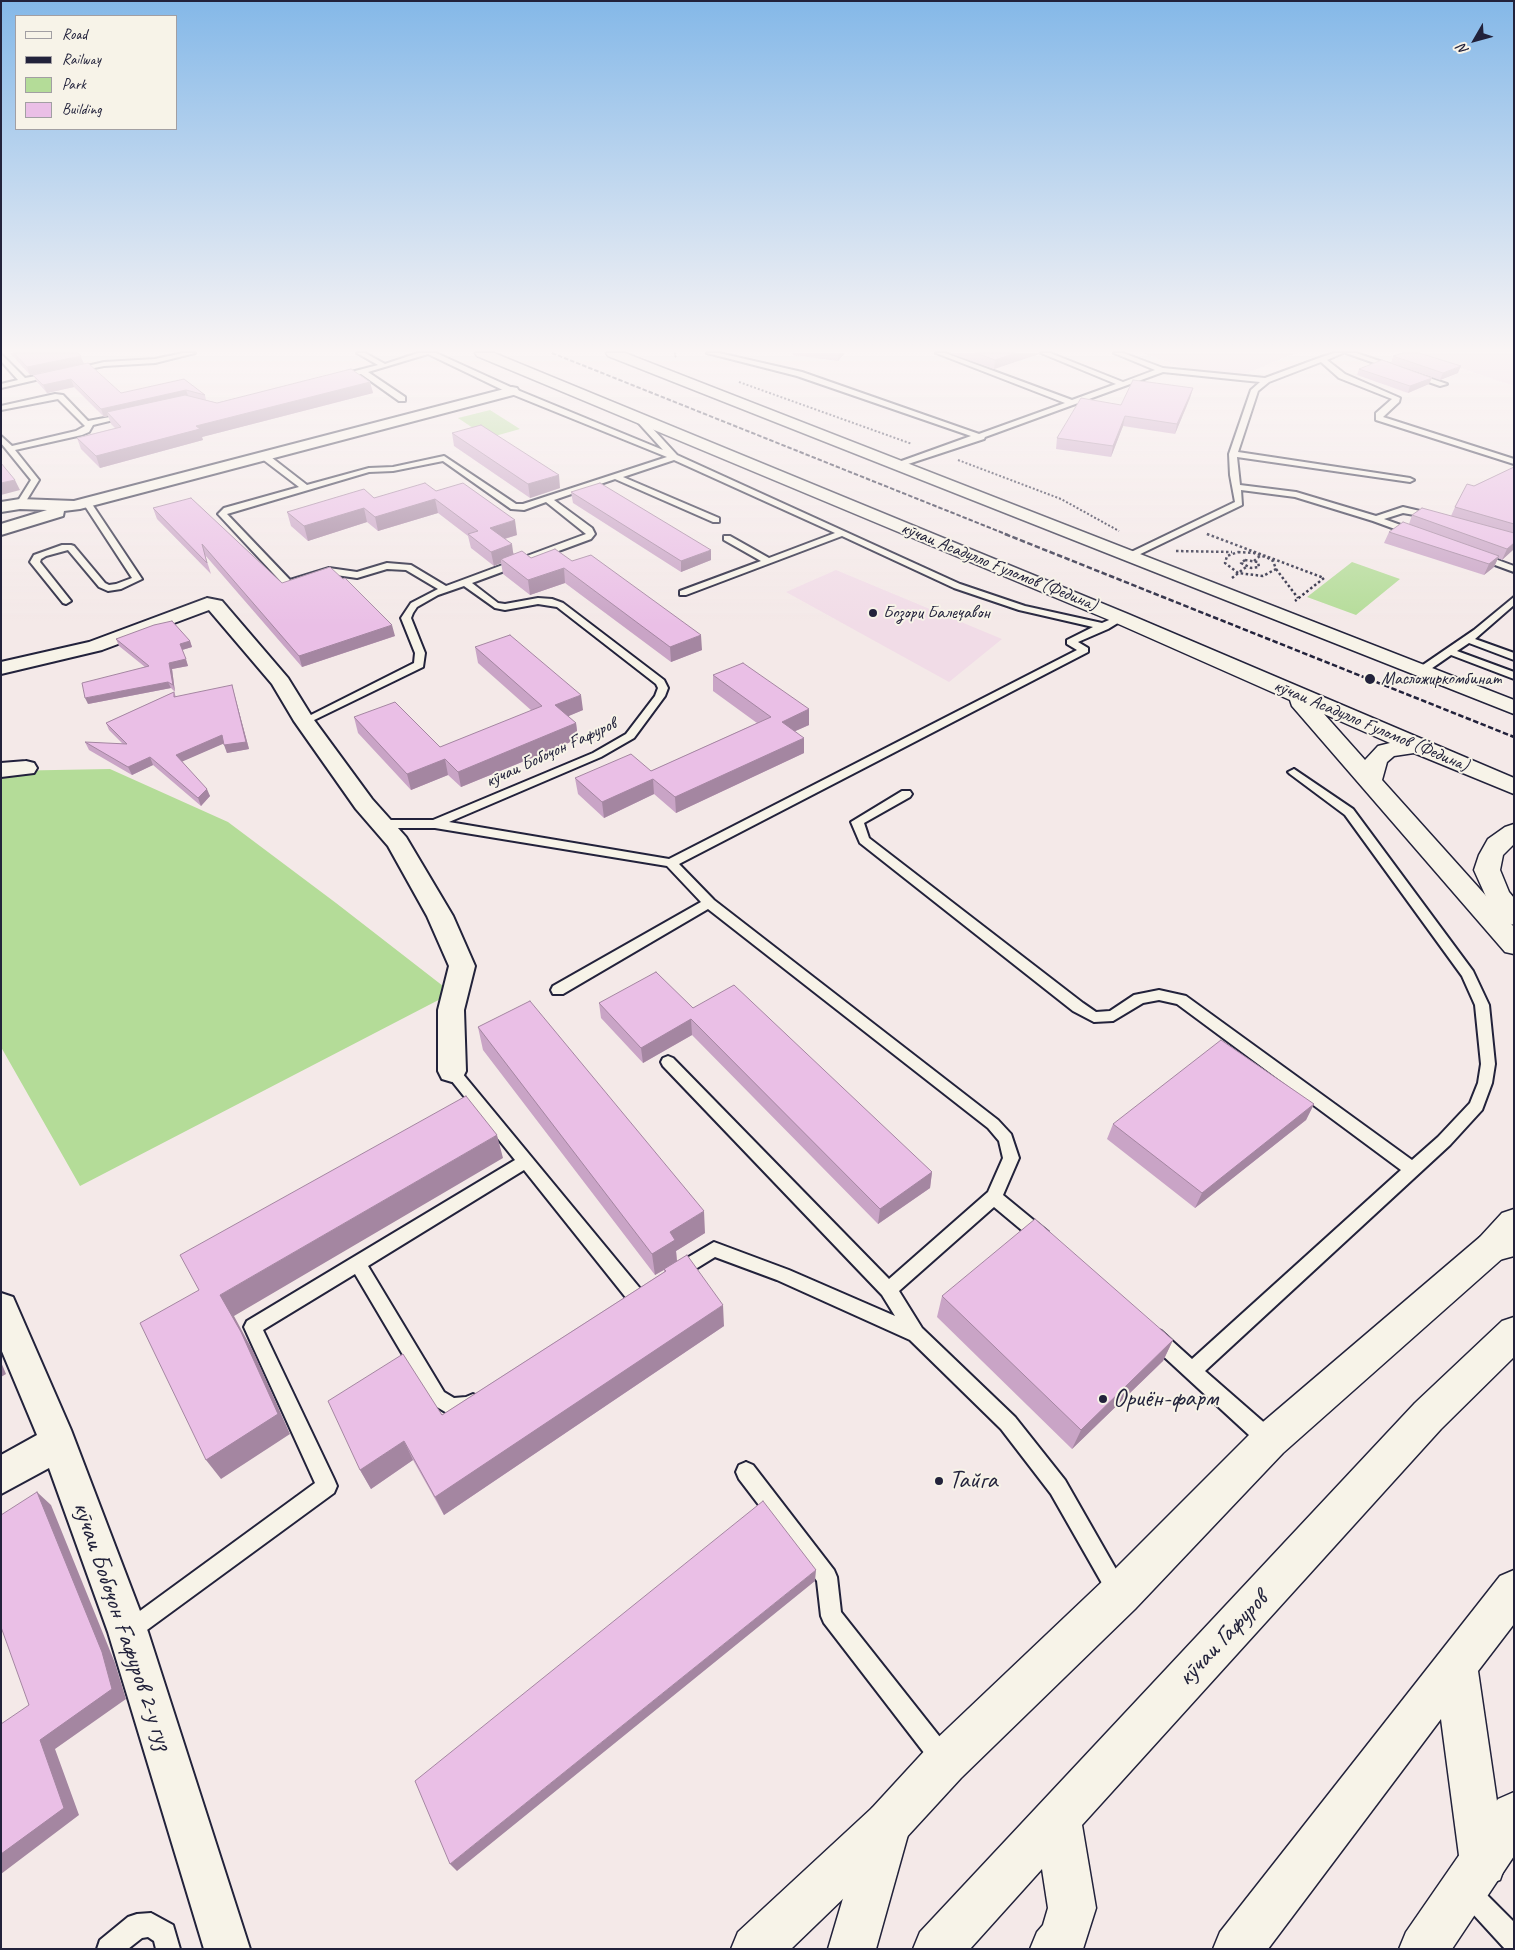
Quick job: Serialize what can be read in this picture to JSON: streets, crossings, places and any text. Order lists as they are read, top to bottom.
{
  "streets": {
    "street": ["кӯчаи Асадулло Ғуломов (Федина)", "кӯчаи Бобоҷон Ғафуров 2-у гуз", "кӯчаи Гафуров"],
    "lane": ["кӯчаи Бобоҷон Ғафуров"]
  },
  "places": [
    "Бозори Балеҷавон",
    "Масложиркомбинат",
    "Ориён-фарм",
    "Тайга"
  ],
  "legend": [
    "Road",
    "Railway",
    "Park",
    "Building"
  ],
  "north": "bottom left"
}
